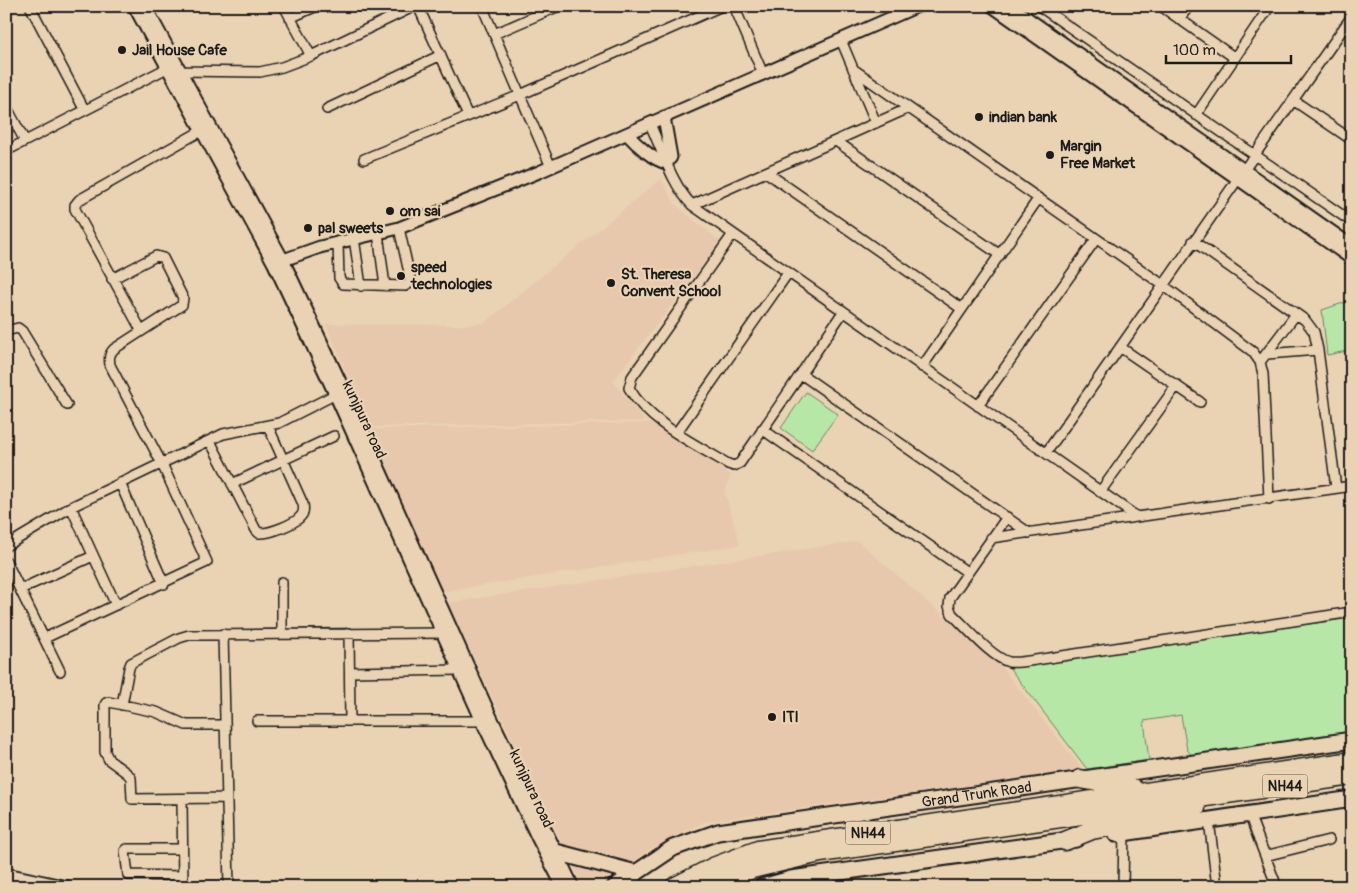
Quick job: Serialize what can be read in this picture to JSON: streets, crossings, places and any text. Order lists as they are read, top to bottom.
{
  "streets": {
    "highway": ["NH44"],
    "main road": ["Grand Trunk Road"],
    "street": ["kunjpura road"]
  },
  "places": [
    "Jail House Cafe",
    "indian bank",
    "Margin Free Market",
    "om sai",
    "pal sweets",
    "speed technologies",
    "St. Theresa Convent School",
    "ITI"
  ],
  "scale_bar": "100 m"
}
